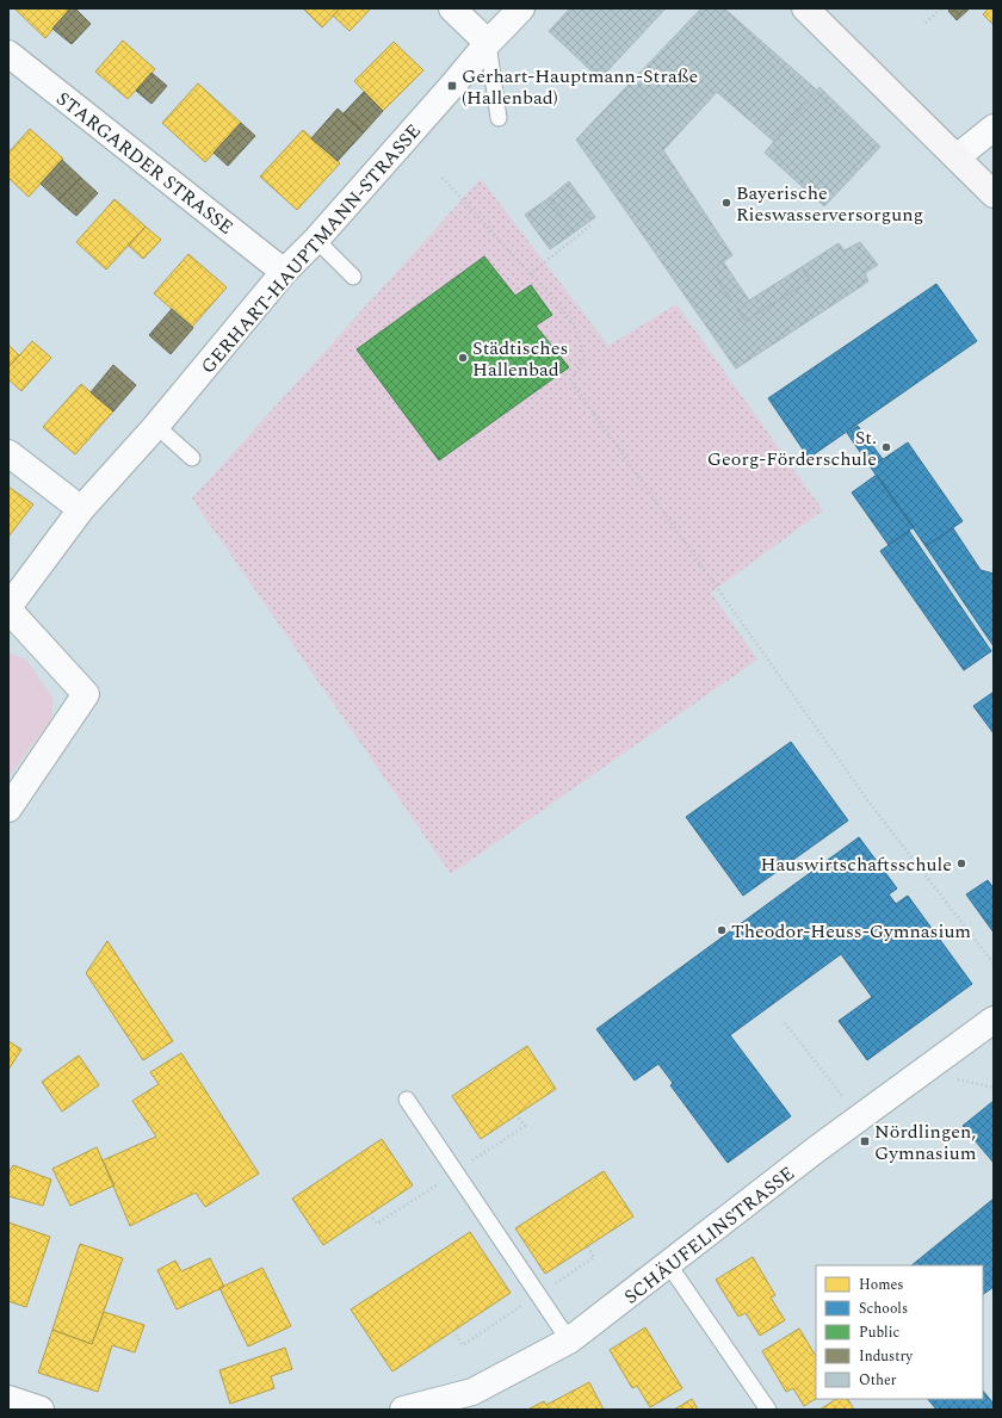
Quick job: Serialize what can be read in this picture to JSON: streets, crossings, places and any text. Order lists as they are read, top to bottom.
{
  "streets": {
    "street": ["STARGARDER STRASSE", "GERHART-HAUPTMANN-STRASSE", "SCHÄUFELINSTRASSE"]
  },
  "crossings": [
    ["STARGARDER STRASSE", "GERHART-HAUPTMANN-STRASSE"]
  ],
  "places": {
    "transit": ["Gerhart-Hauptmann-Straße (Hallenbad)", "Nördlingen, Gymnasium"],
    "other": [
      "Bayerische Rieswasserversorgung",
      "Städtisches Hallenbad",
      "St. Georg-Förderschule",
      "Hauswirtschaftsschule",
      "Theodor-Heuss-Gymnasium"
    ]
  },
  "legend": [
    "Homes",
    "Schools",
    "Public",
    "Industry",
    "Other"
  ]
}
